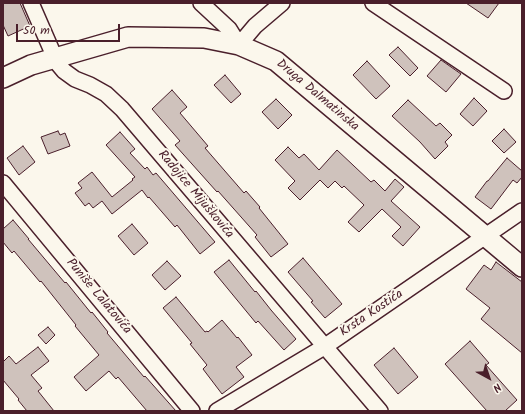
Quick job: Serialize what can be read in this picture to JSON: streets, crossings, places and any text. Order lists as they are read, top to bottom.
{
  "streets": {
    "street": [
      "Druga Dalmatinska",
      "Radojice Mijuškovića",
      "Puniše Lalatovića",
      "Krsta Kostića"
    ]
  },
  "crossings": [
    ["Druga Dalmatinska", "Radojice Mijuškovića"],
    ["Druga Dalmatinska", "Krsta Kostića"],
    ["Radojice Mijuškovića", "Krsta Kostića"]
  ],
  "scale_bar": "50 m",
  "north": "bottom right"
}
